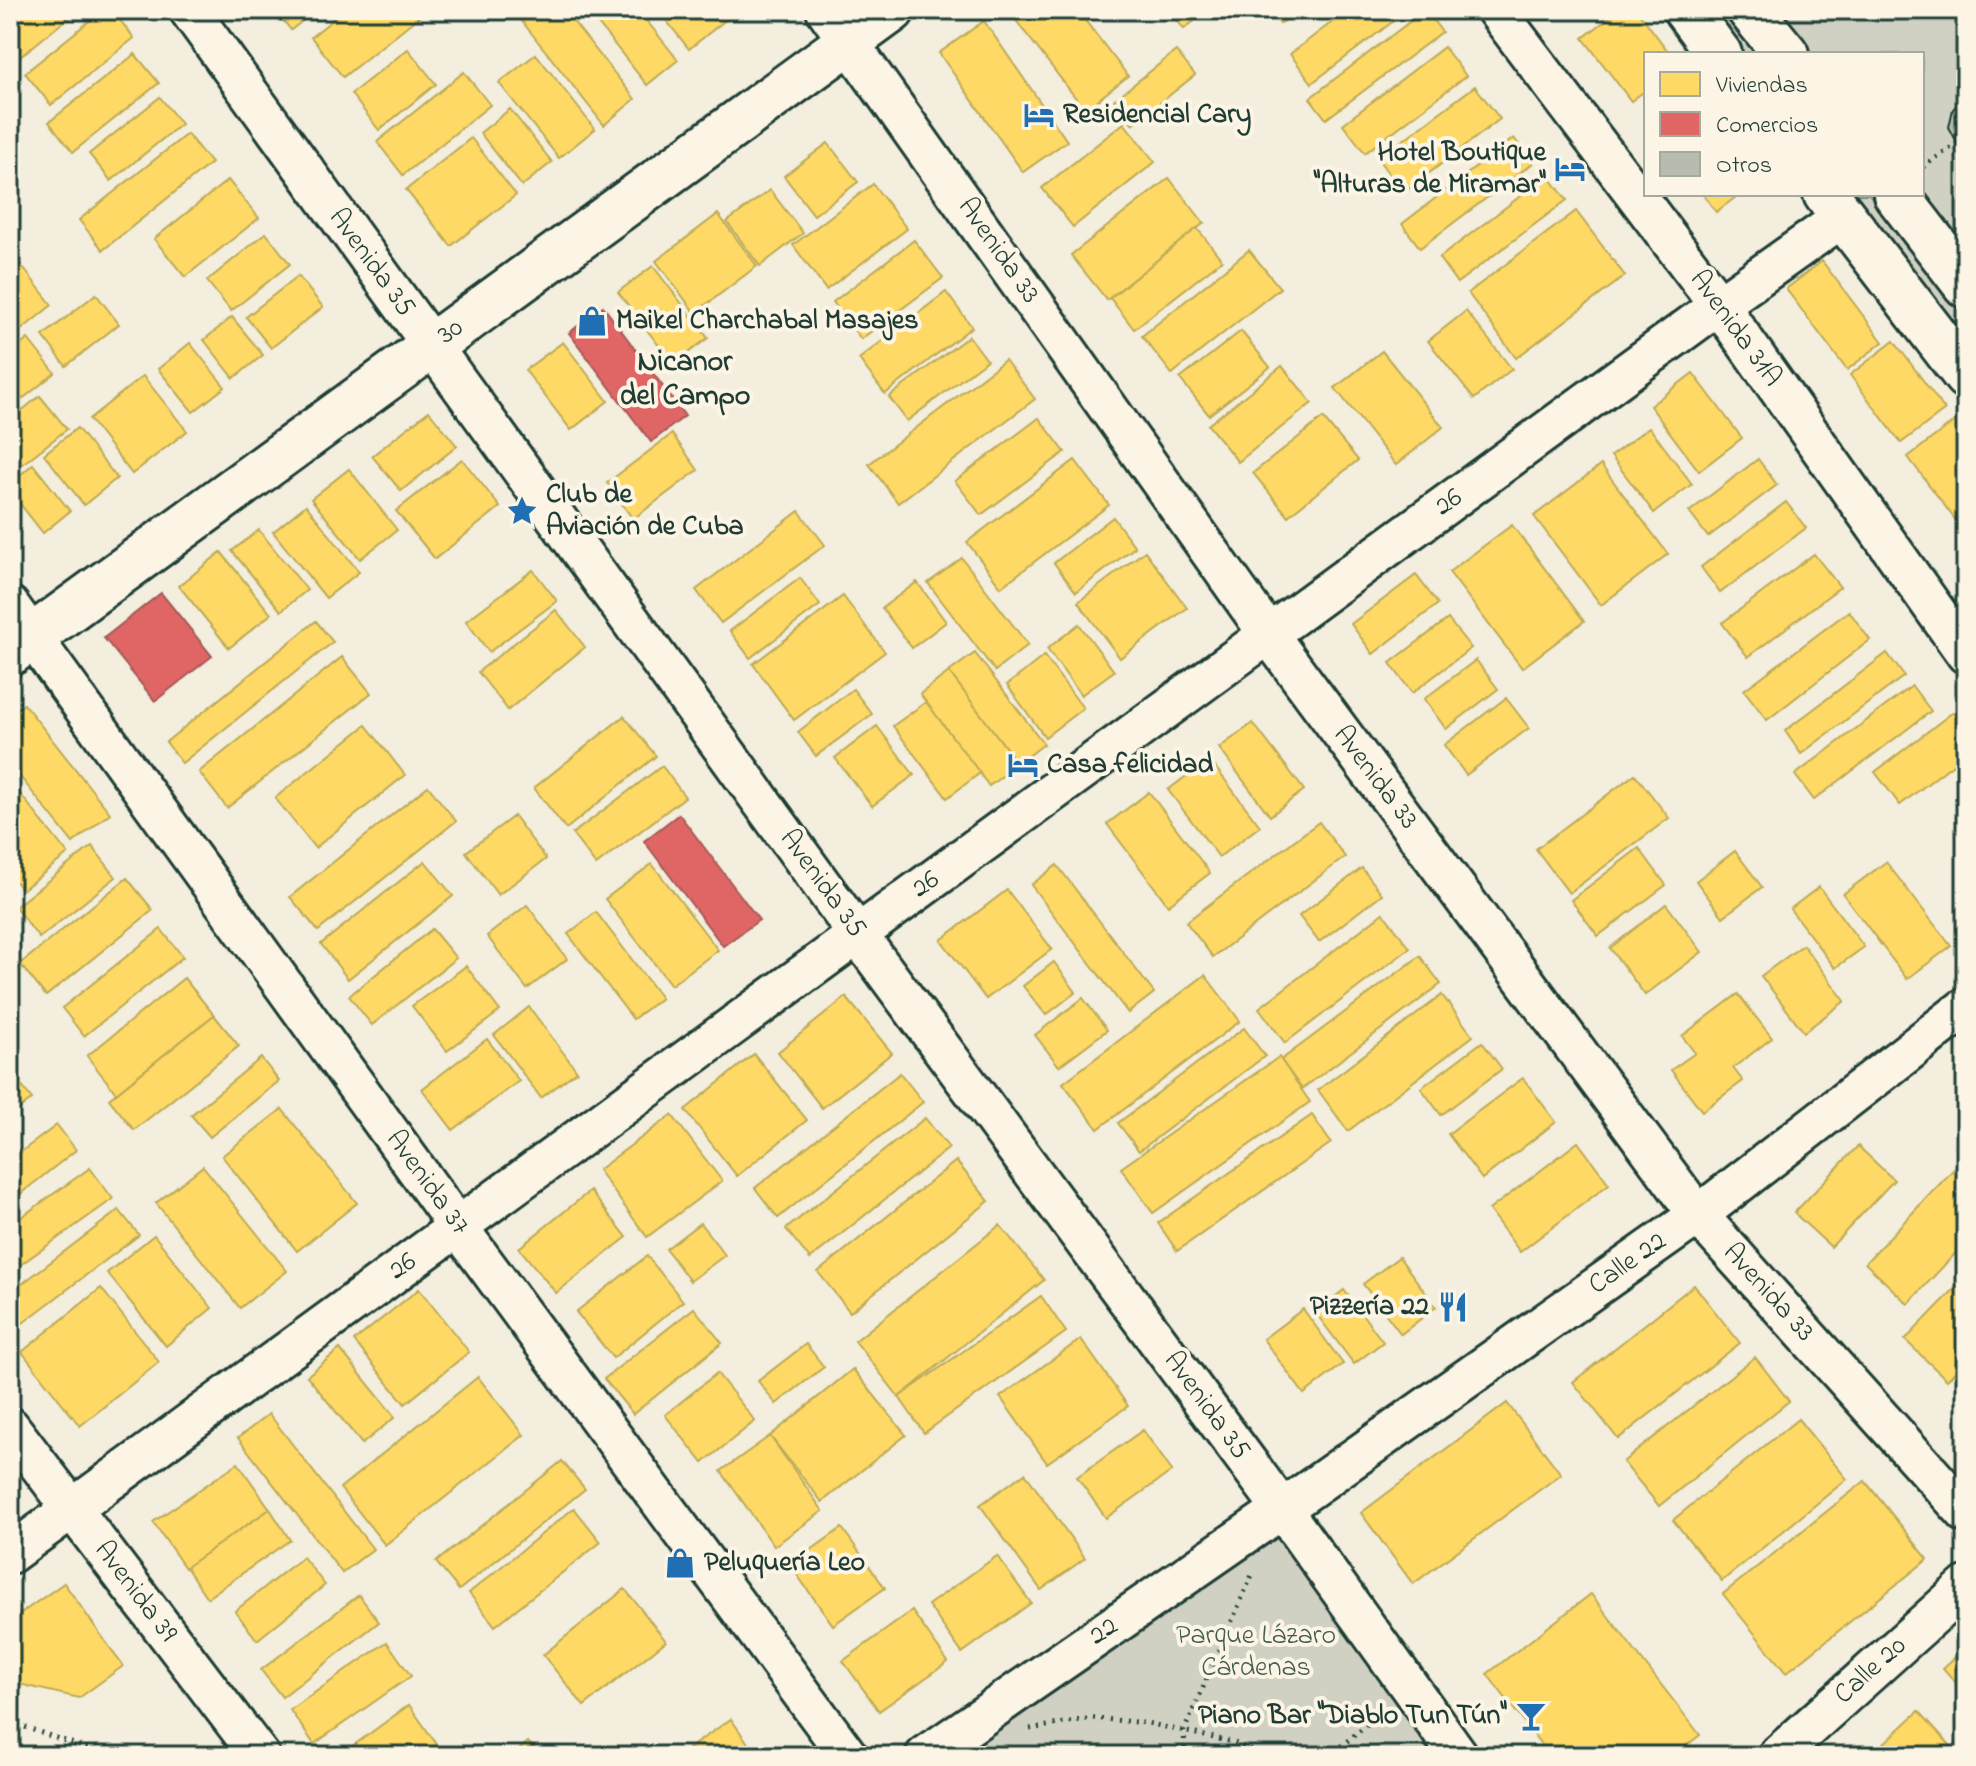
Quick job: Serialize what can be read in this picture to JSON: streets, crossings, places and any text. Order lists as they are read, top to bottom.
{
  "streets": {
    "street": [
      "Avenida 33",
      "Avenida 35",
      "Avenida 31A",
      "30",
      "26",
      "Avenida 37",
      "Calle 22",
      "Avenida 39",
      "22",
      "Calle 20"
    ]
  },
  "crossings": [
    ["Avenida 33", "30"],
    ["Avenida 33", "26"],
    ["Avenida 33", "Calle 22"],
    ["Avenida 35", "30"],
    ["Avenida 35", "26"],
    ["Avenida 35", "Calle 22"],
    ["Avenida 35", "22"],
    ["Avenida 31A", "26"],
    ["30", "Avenida 37"],
    ["26", "Avenida 37"],
    ["26", "Avenida 39"],
    ["Calle 22", "22"]
  ],
  "districts": ["Nicanor del Campo"],
  "parks": ["Parque Lázaro Cárdenas"],
  "places": {
    "hotel": ["Residencial Cary", "Hotel Boutique \"Alturas de Miramar\"", "Casa felicidad"],
    "shop": ["Maikel Charchabal Masajes", "Peluquería Leo"],
    "place": ["Club de Aviación de Cuba"],
    "restaurant": ["Pizzería 22"],
    "bar": ["Piano Bar \"Diablo Tun Tún\""]
  },
  "legend": ["Viviendas", "Comercios", "Otros"]
}
